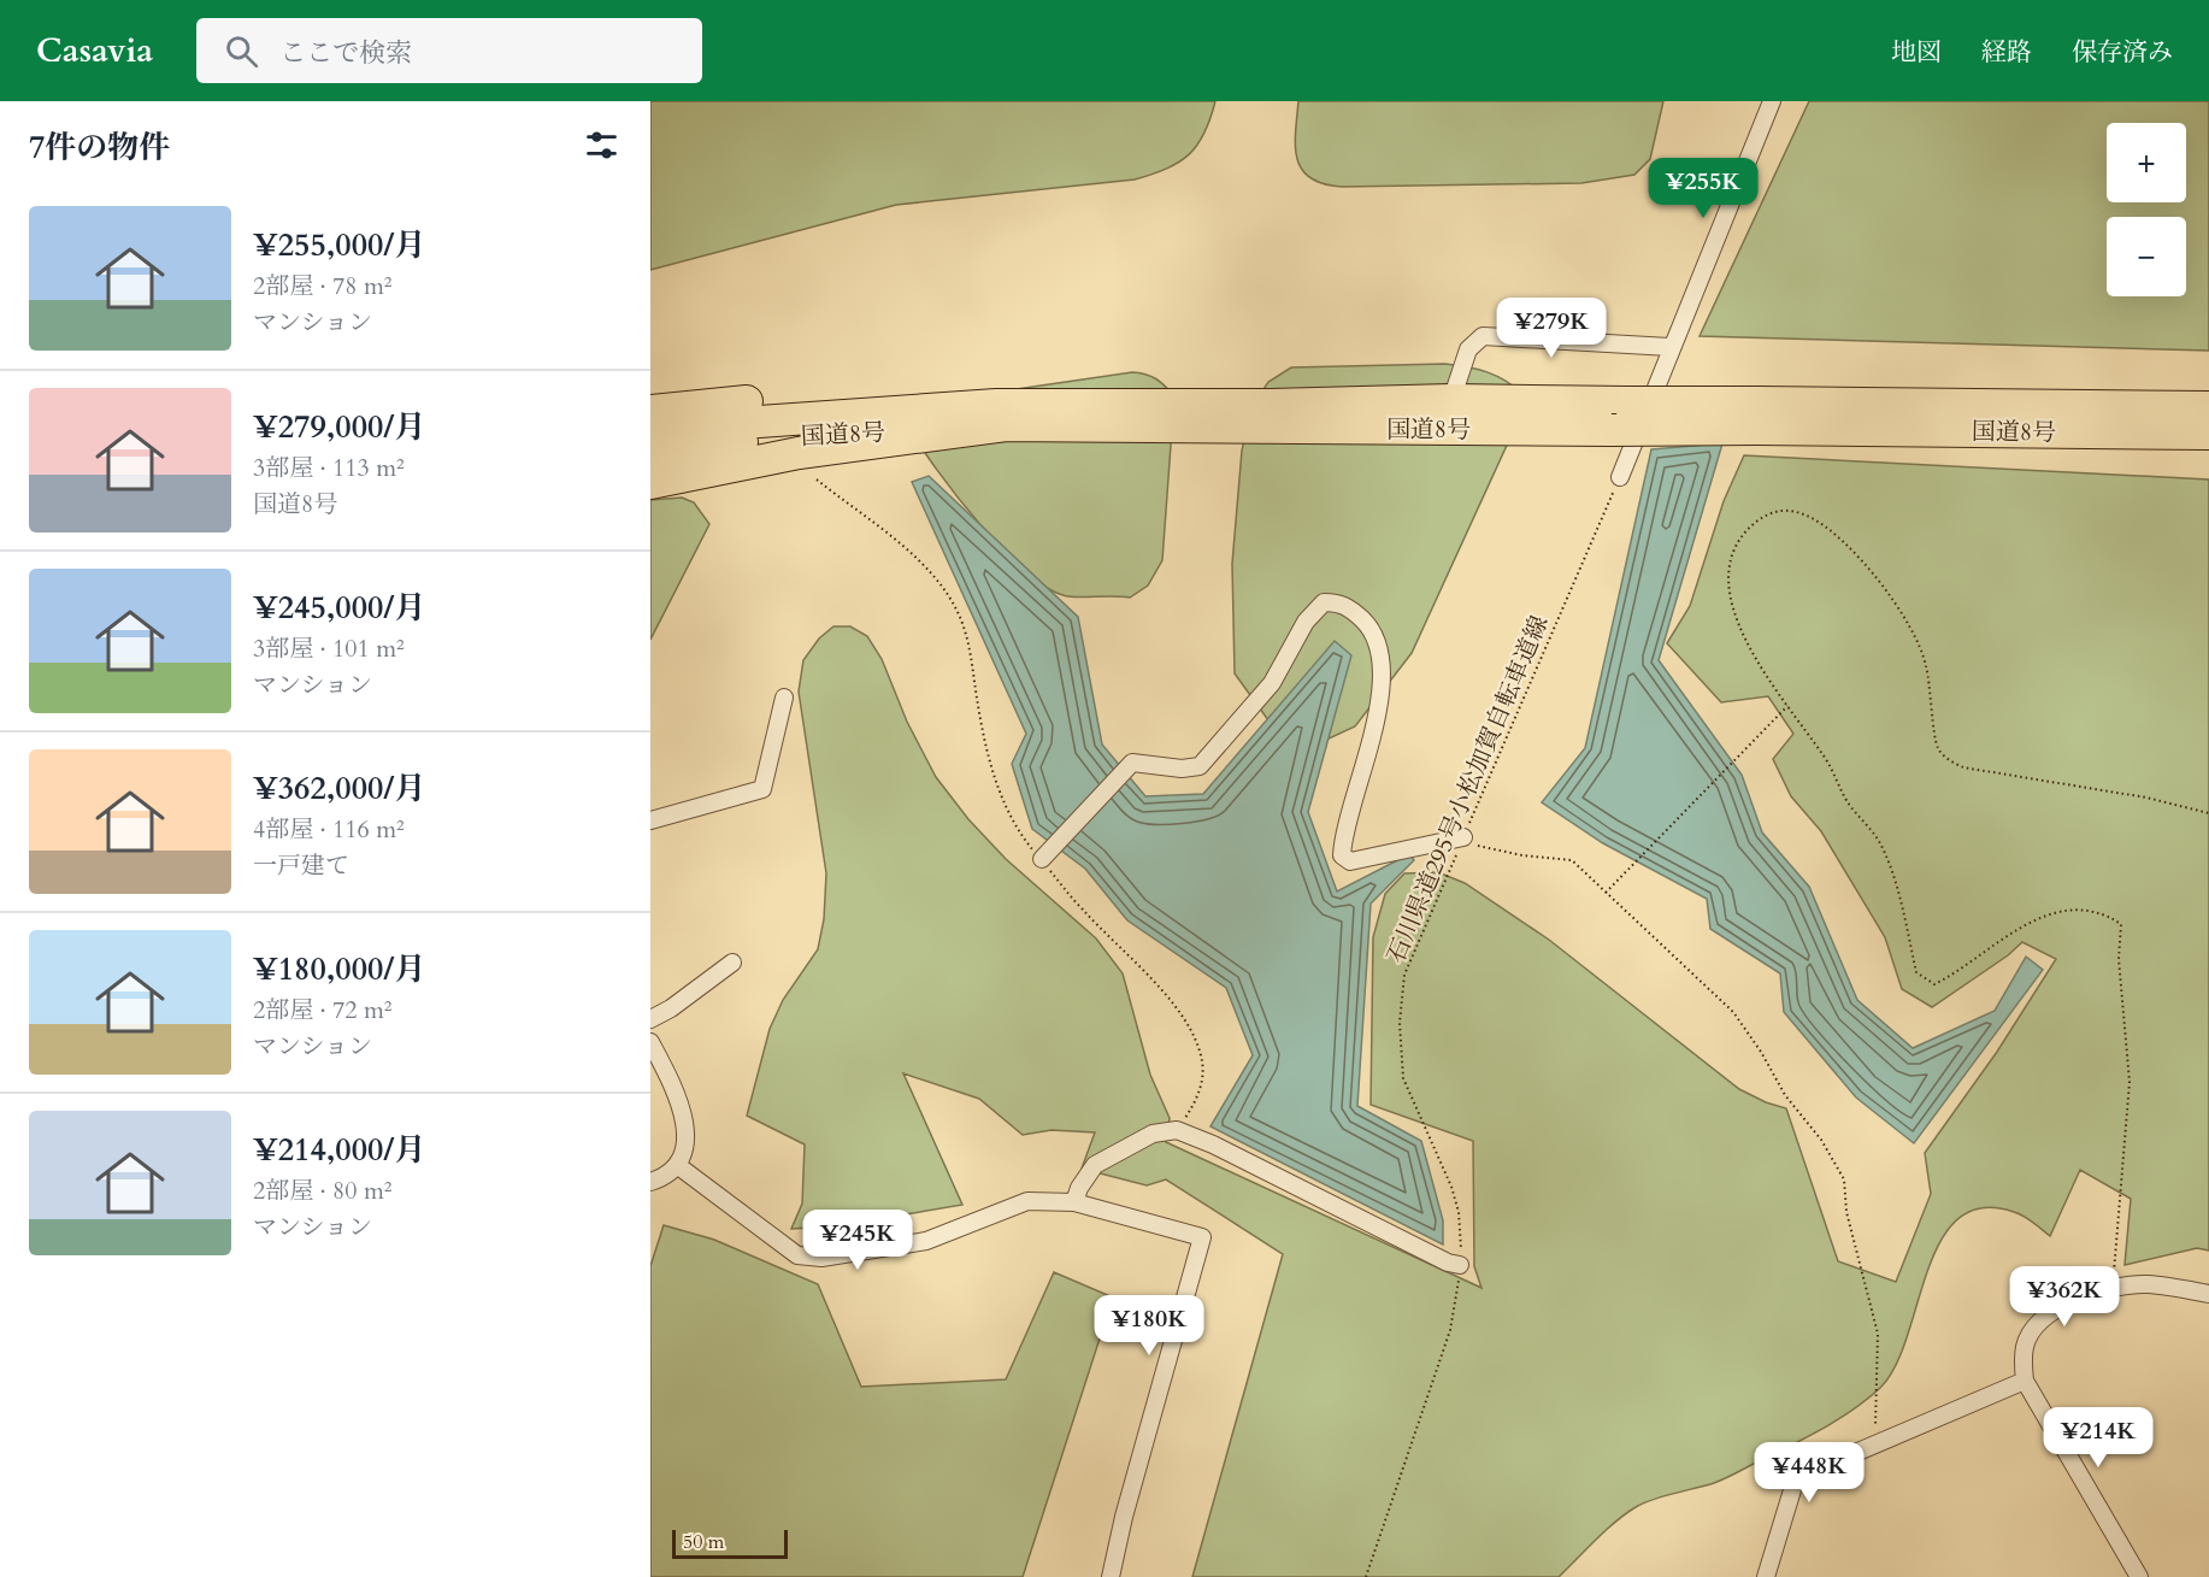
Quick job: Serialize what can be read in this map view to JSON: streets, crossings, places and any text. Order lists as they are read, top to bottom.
{
  "streets": {
    "highway": ["国道8号"],
    "path": ["石川県道295号小松加賀自転車道線"]
  },
  "scale_bar": "50 m",
  "page": {
    "header": "Casavia",
    "search": "ここで検索",
    "nav": ["地図", "経路", "保存済み"],
    "heading": "7件の物件",
    "map_buttons": ["+", "−"],
    "price": [
      "¥255K",
      "¥279K",
      "¥245K",
      "¥362K",
      "¥180K",
      "¥214K",
      "¥448K"
    ],
    "list": [
      {
        "name": "¥255,000/月",
        "note": "2部屋 · 78 m² · マンション"
      },
      {
        "name": "¥279,000/月",
        "note": "3部屋 · 113 m² · 国道8号"
      },
      {
        "name": "¥245,000/月",
        "note": "3部屋 · 101 m² · マンション"
      },
      {
        "name": "¥362,000/月",
        "note": "4部屋 · 116 m² · 一戸建て"
      },
      {
        "name": "¥180,000/月",
        "note": "2部屋 · 72 m² · マンション"
      },
      {
        "name": "¥214,000/月",
        "note": "2部屋 · 80 m² · マンション"
      }
    ],
    "scale": "50 m"
  }
}
